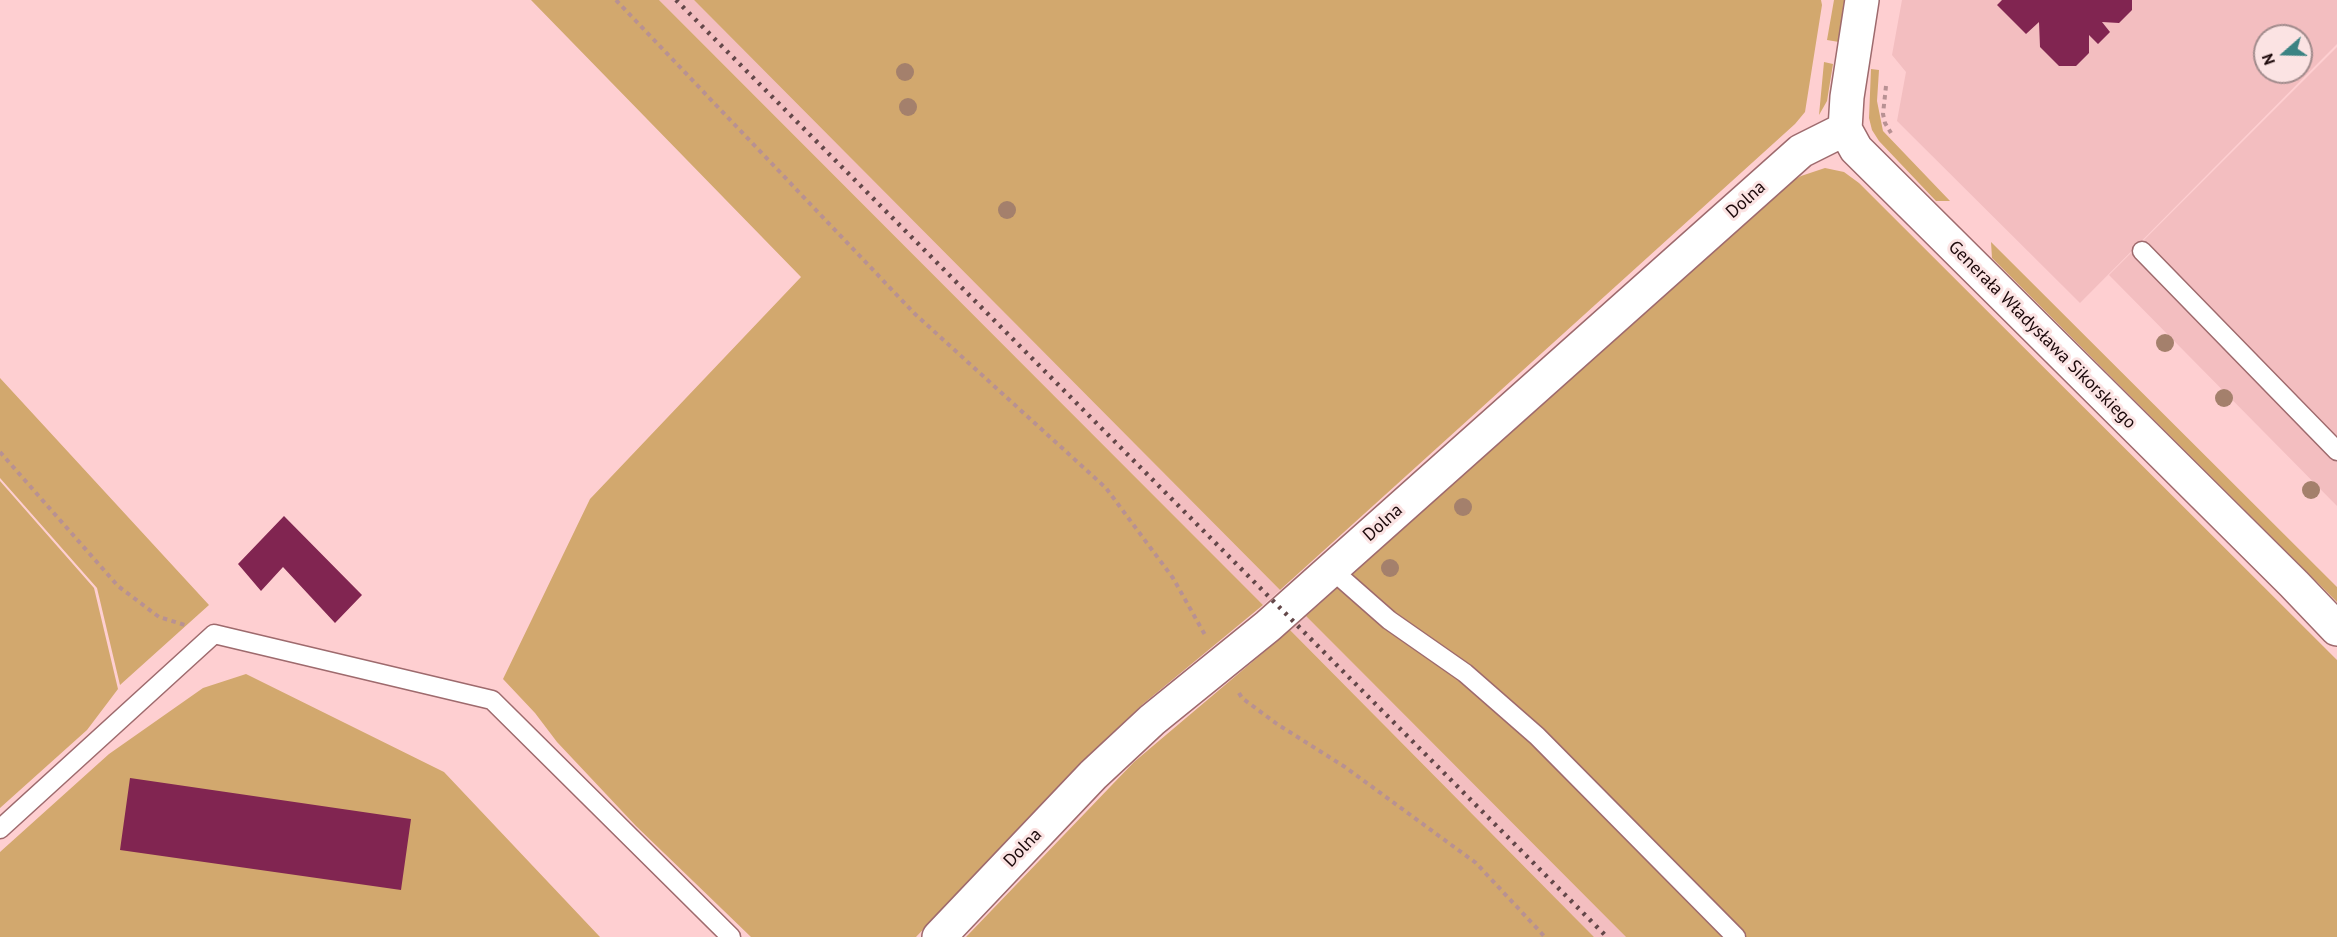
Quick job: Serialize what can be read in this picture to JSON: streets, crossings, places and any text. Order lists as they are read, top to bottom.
{
  "streets": {
    "street": ["Dolna", "Generała Władysława Sikorskiego"]
  },
  "crossings": [
    ["Dolna", "Generała Władysława Sikorskiego"]
  ],
  "north": "left"
}
